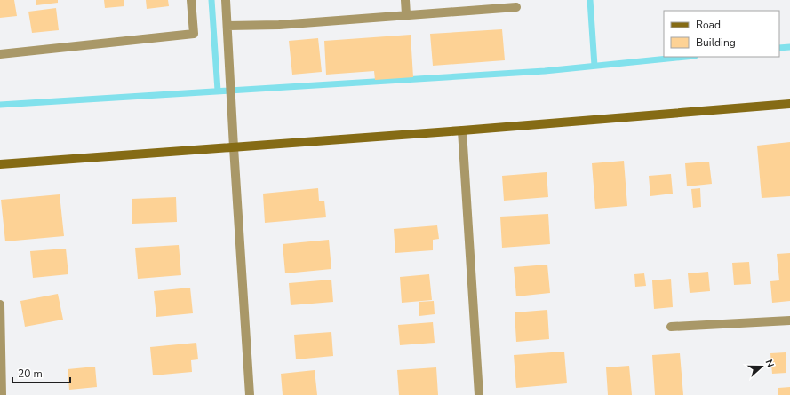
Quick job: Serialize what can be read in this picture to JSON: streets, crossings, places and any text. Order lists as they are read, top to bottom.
{
  "legend": ["Road", "Building"],
  "scale_bar": "20 m",
  "north": "right"
}
